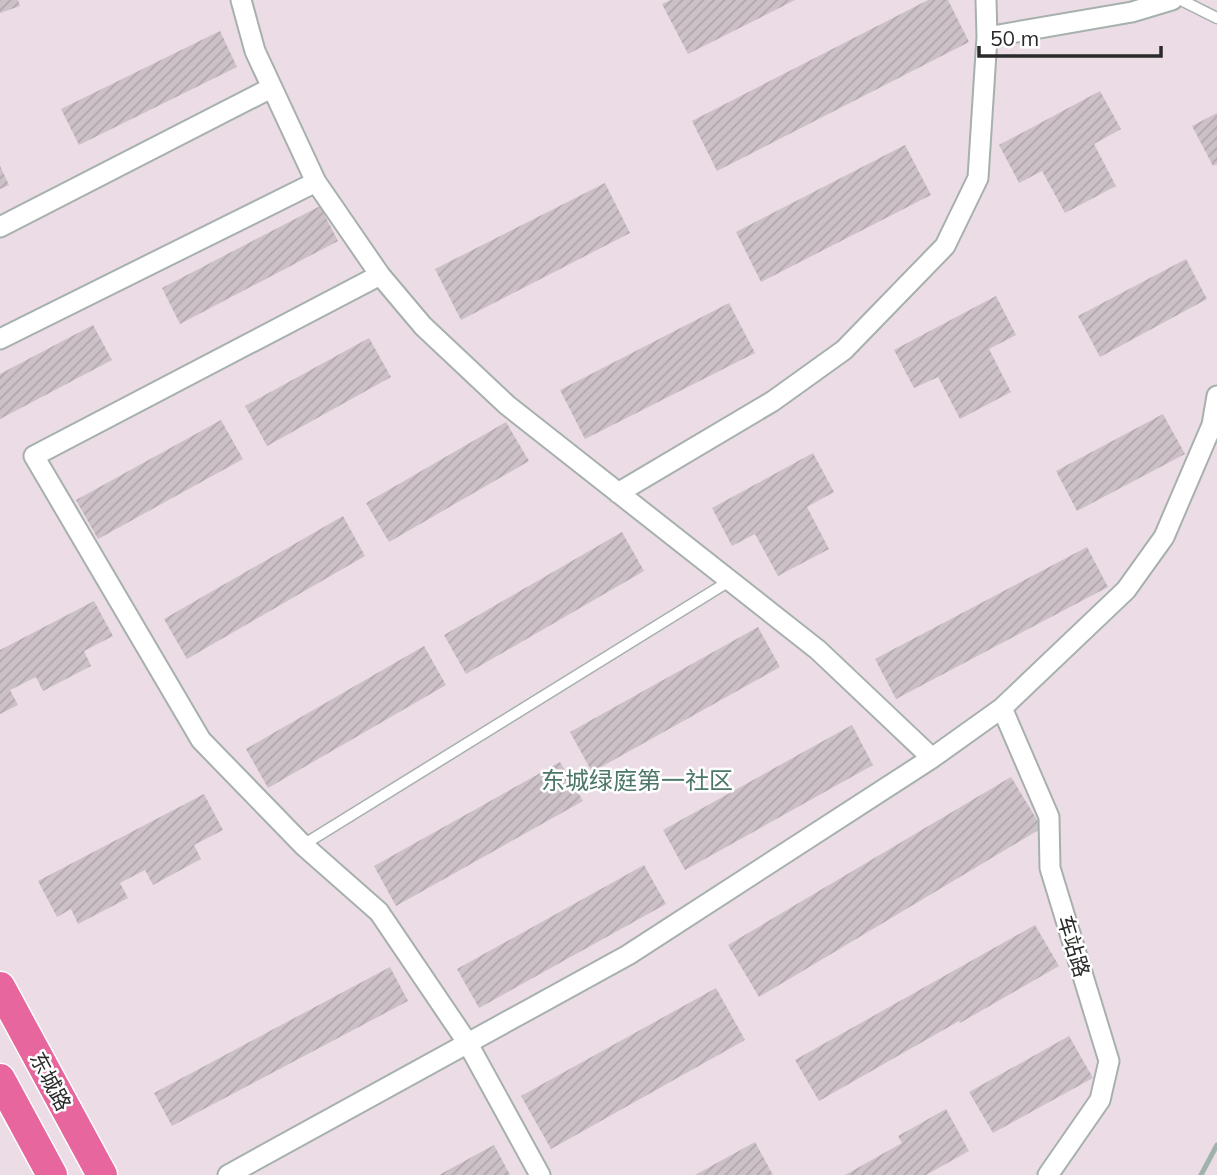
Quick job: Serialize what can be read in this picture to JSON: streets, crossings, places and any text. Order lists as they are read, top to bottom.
{
  "streets": {
    "main road": ["东城路"],
    "street": ["车站路"]
  },
  "districts": ["东城绿庭第一社区"],
  "scale_bar": "50 m"
}
